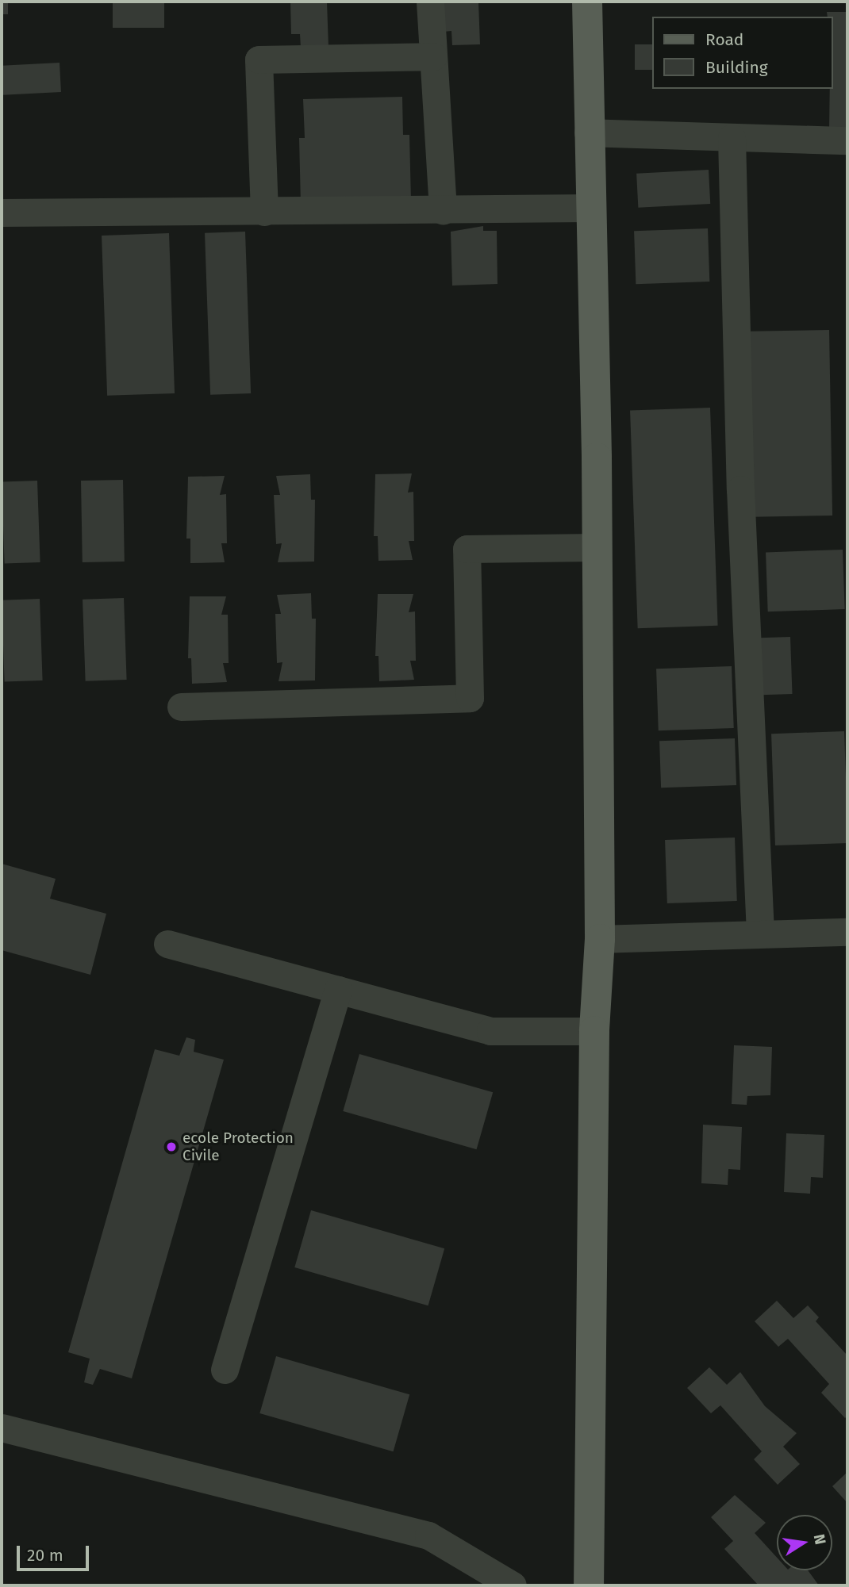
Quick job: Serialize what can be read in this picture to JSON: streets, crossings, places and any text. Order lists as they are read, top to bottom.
{
  "places": ["ecole Protection Civile"],
  "legend": ["Road", "Building"],
  "scale_bar": "20 m",
  "north": "right"
}
